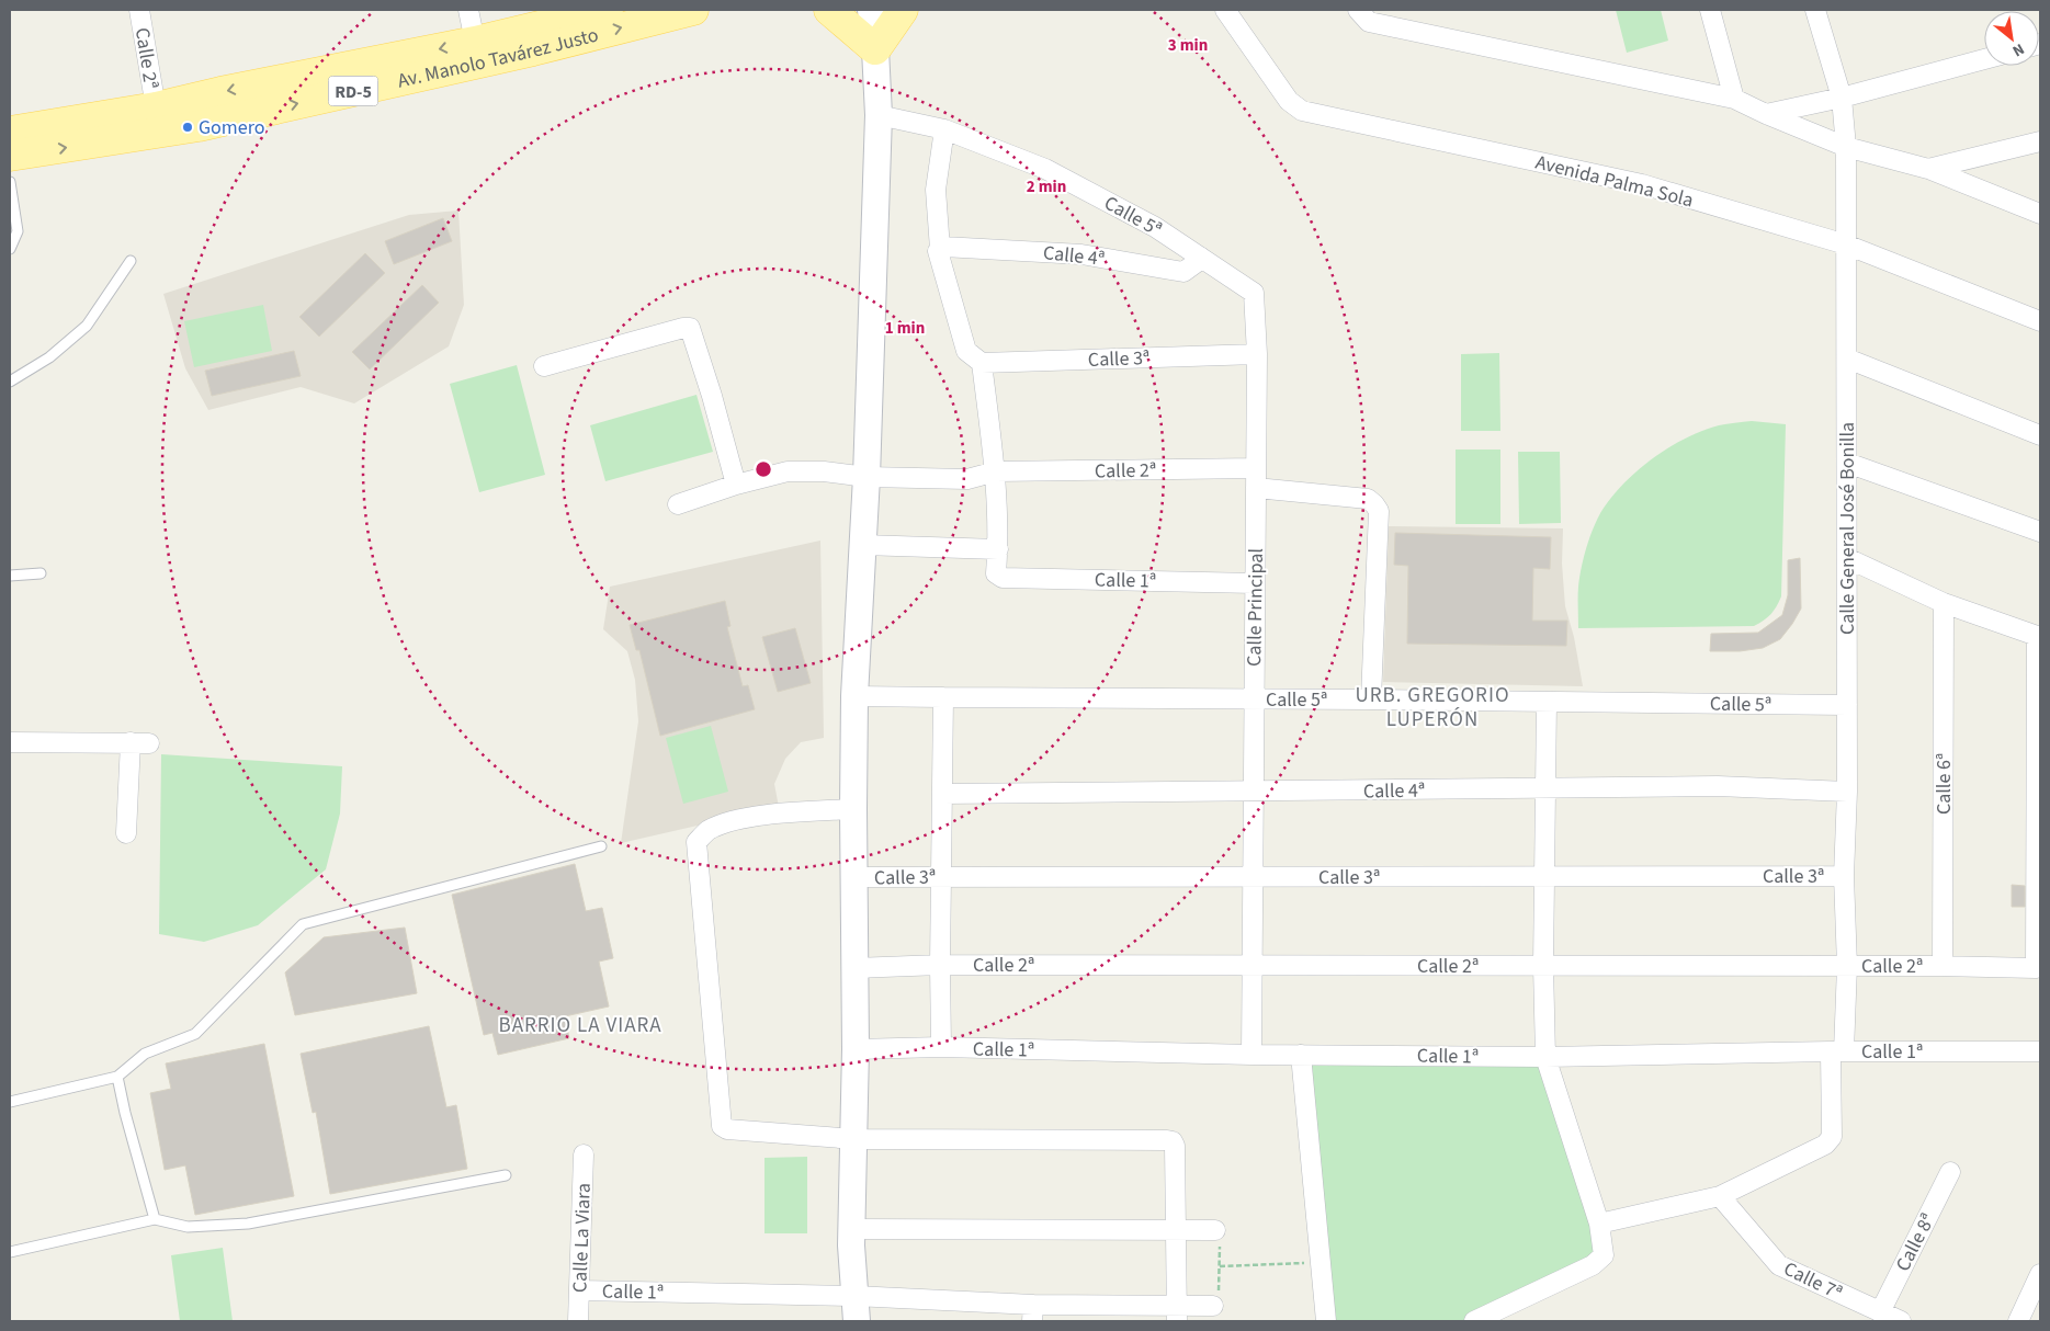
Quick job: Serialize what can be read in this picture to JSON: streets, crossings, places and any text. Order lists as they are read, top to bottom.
{
  "streets": {
    "main road": ["Av. Manolo Tavárez Justo", "RD-5"],
    "street": [
      "Calle 2ª",
      "Avenida Palma Sola",
      "Calle 5ª",
      "Calle 4ª",
      "Calle 3ª",
      "Calle General José Bonilla",
      "Calle 1ª",
      "Calle Principal",
      "Calle 6ª",
      "Calle La Viara",
      "Calle 8ª",
      "Calle 7ª"
    ]
  },
  "crossings": [
    ["Av. Manolo Tavárez Justo", "Calle 2ª"],
    ["Calle 2ª", "Calle General José Bonilla"],
    ["Calle 2ª", "Calle Principal"],
    ["Calle 2ª", "Calle 6ª"],
    ["Avenida Palma Sola", "Calle General José Bonilla"],
    ["Calle 5ª", "Calle 4ª"],
    ["Calle 5ª", "Calle General José Bonilla"],
    ["Calle 5ª", "Calle Principal"],
    ["Calle 4ª", "Calle General José Bonilla"],
    ["Calle 4ª", "Calle Principal"],
    ["Calle 3ª", "Calle General José Bonilla"],
    ["Calle 3ª", "Calle Principal"],
    ["Calle General José Bonilla", "Calle 1ª"],
    ["Calle General José Bonilla", "Calle 7ª"],
    ["Calle 1ª", "Calle Principal"],
    ["Calle 1ª", "Calle La Viara"],
    ["Calle 8ª", "Calle 7ª"]
  ],
  "districts": ["URB. GREGORIO LUPERÓN", "BARRIO LA VIARA"],
  "places": ["Gomero"],
  "north": "bottom right",
  "rings": ["3 min", "2 min", "1 min"]
}
